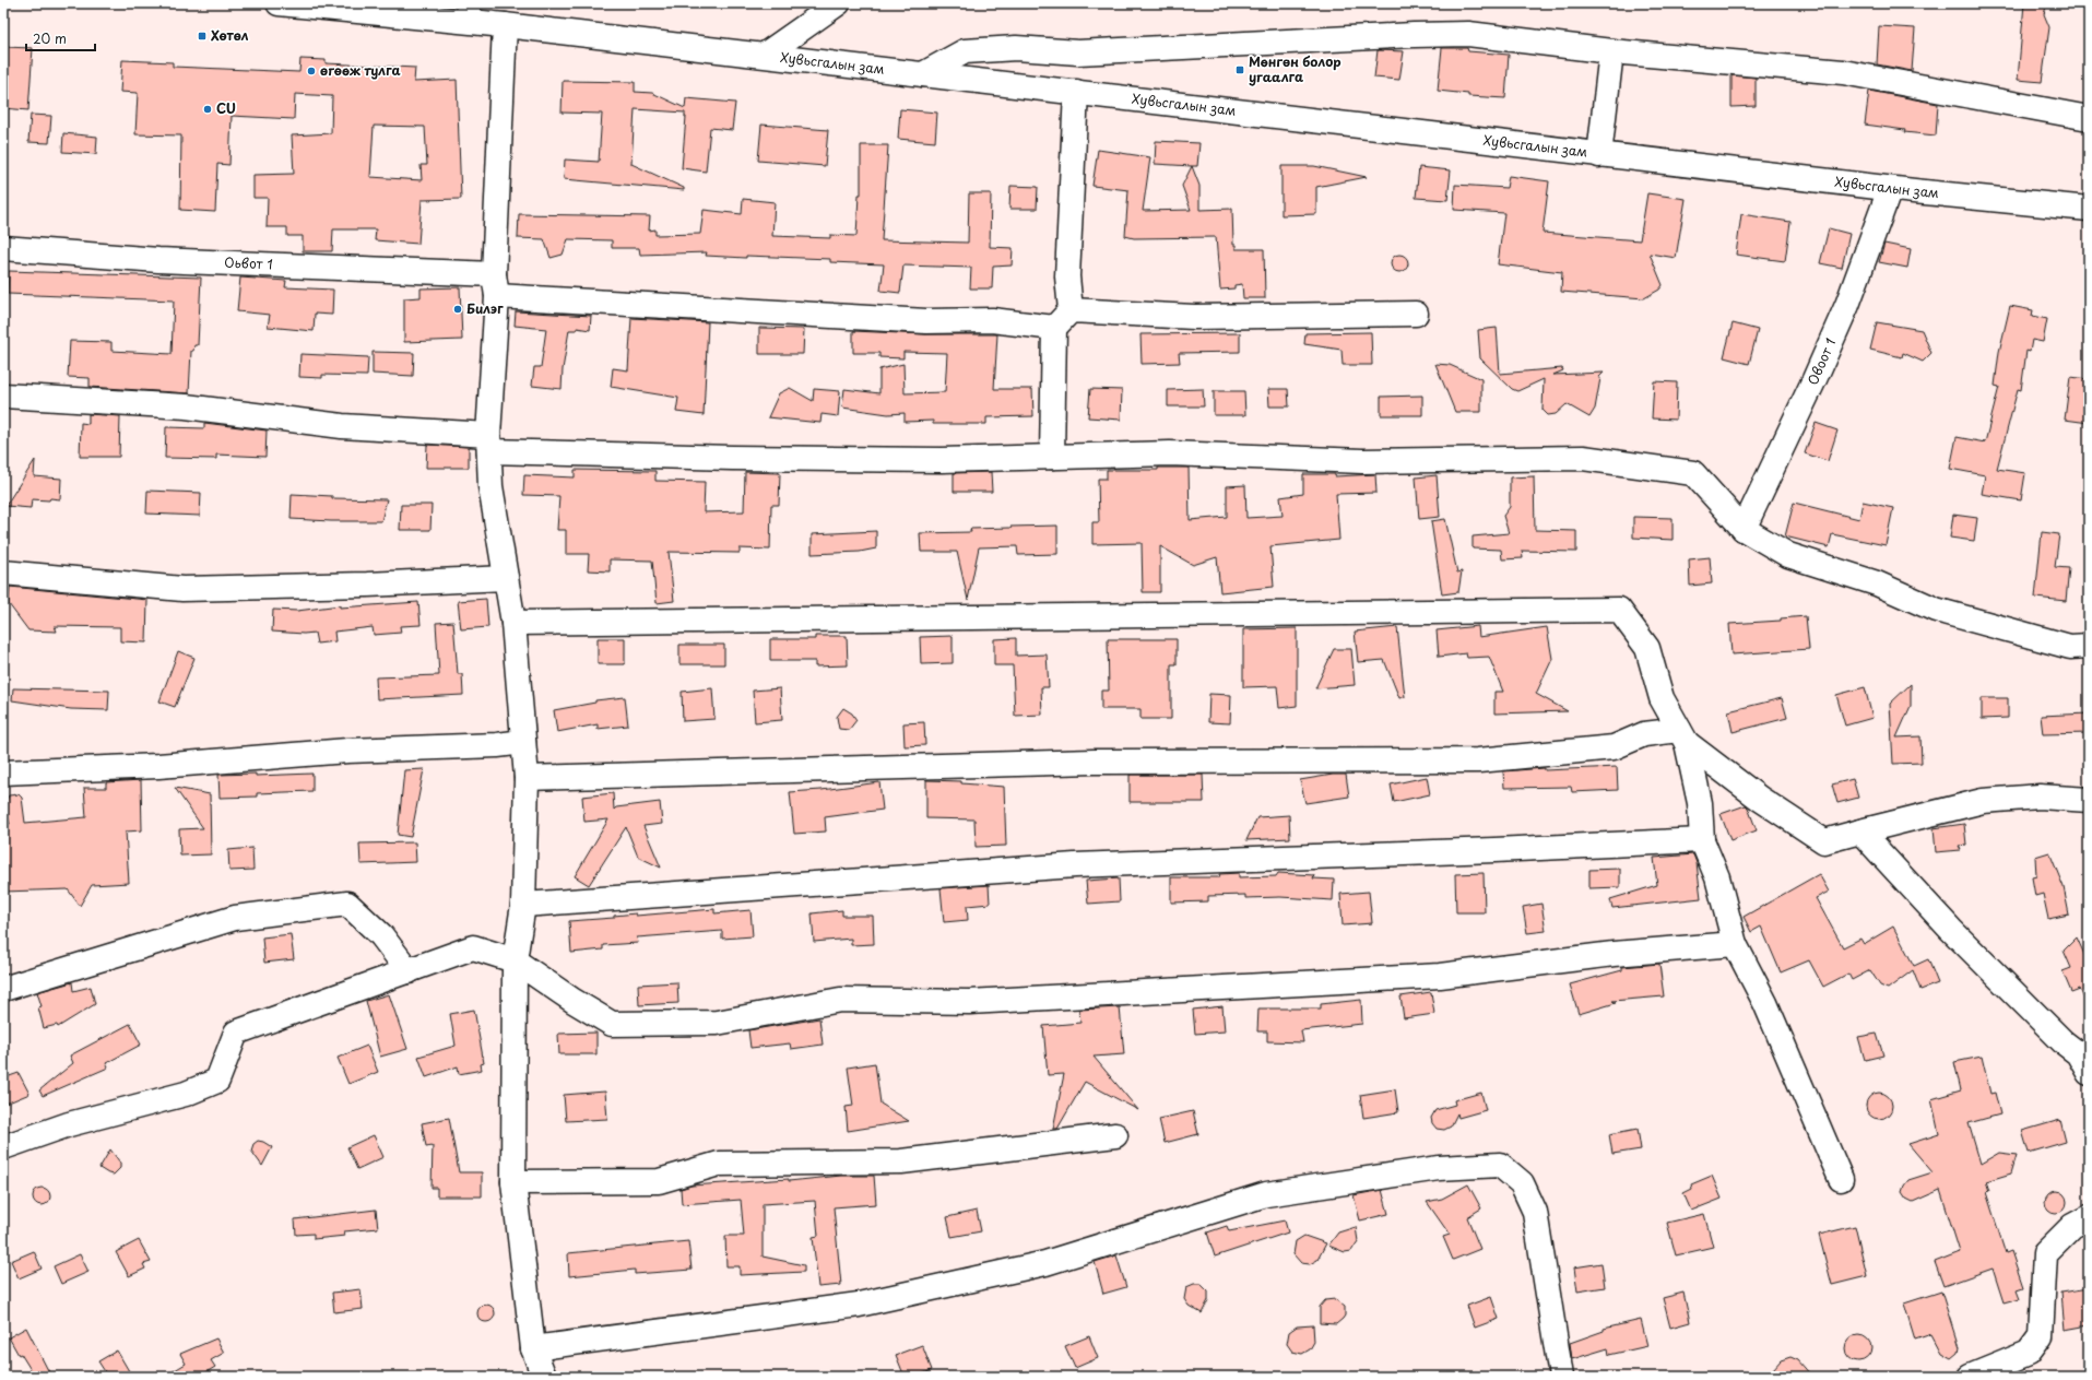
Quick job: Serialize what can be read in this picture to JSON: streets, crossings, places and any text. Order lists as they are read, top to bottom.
{
  "streets": {
    "street": ["Хувьсгалын зам", "Оьвот 1", "Овоот 1"]
  },
  "crossings": [
    ["Хувьсгалын зам", "Овоот 1"]
  ],
  "places": {
    "transit": ["Хөтөл", "Мөнгөн болор угаалга"],
    "other": ["өгөөж тулга", "CU", "Билэг"]
  },
  "scale_bar": "20 m"
}
